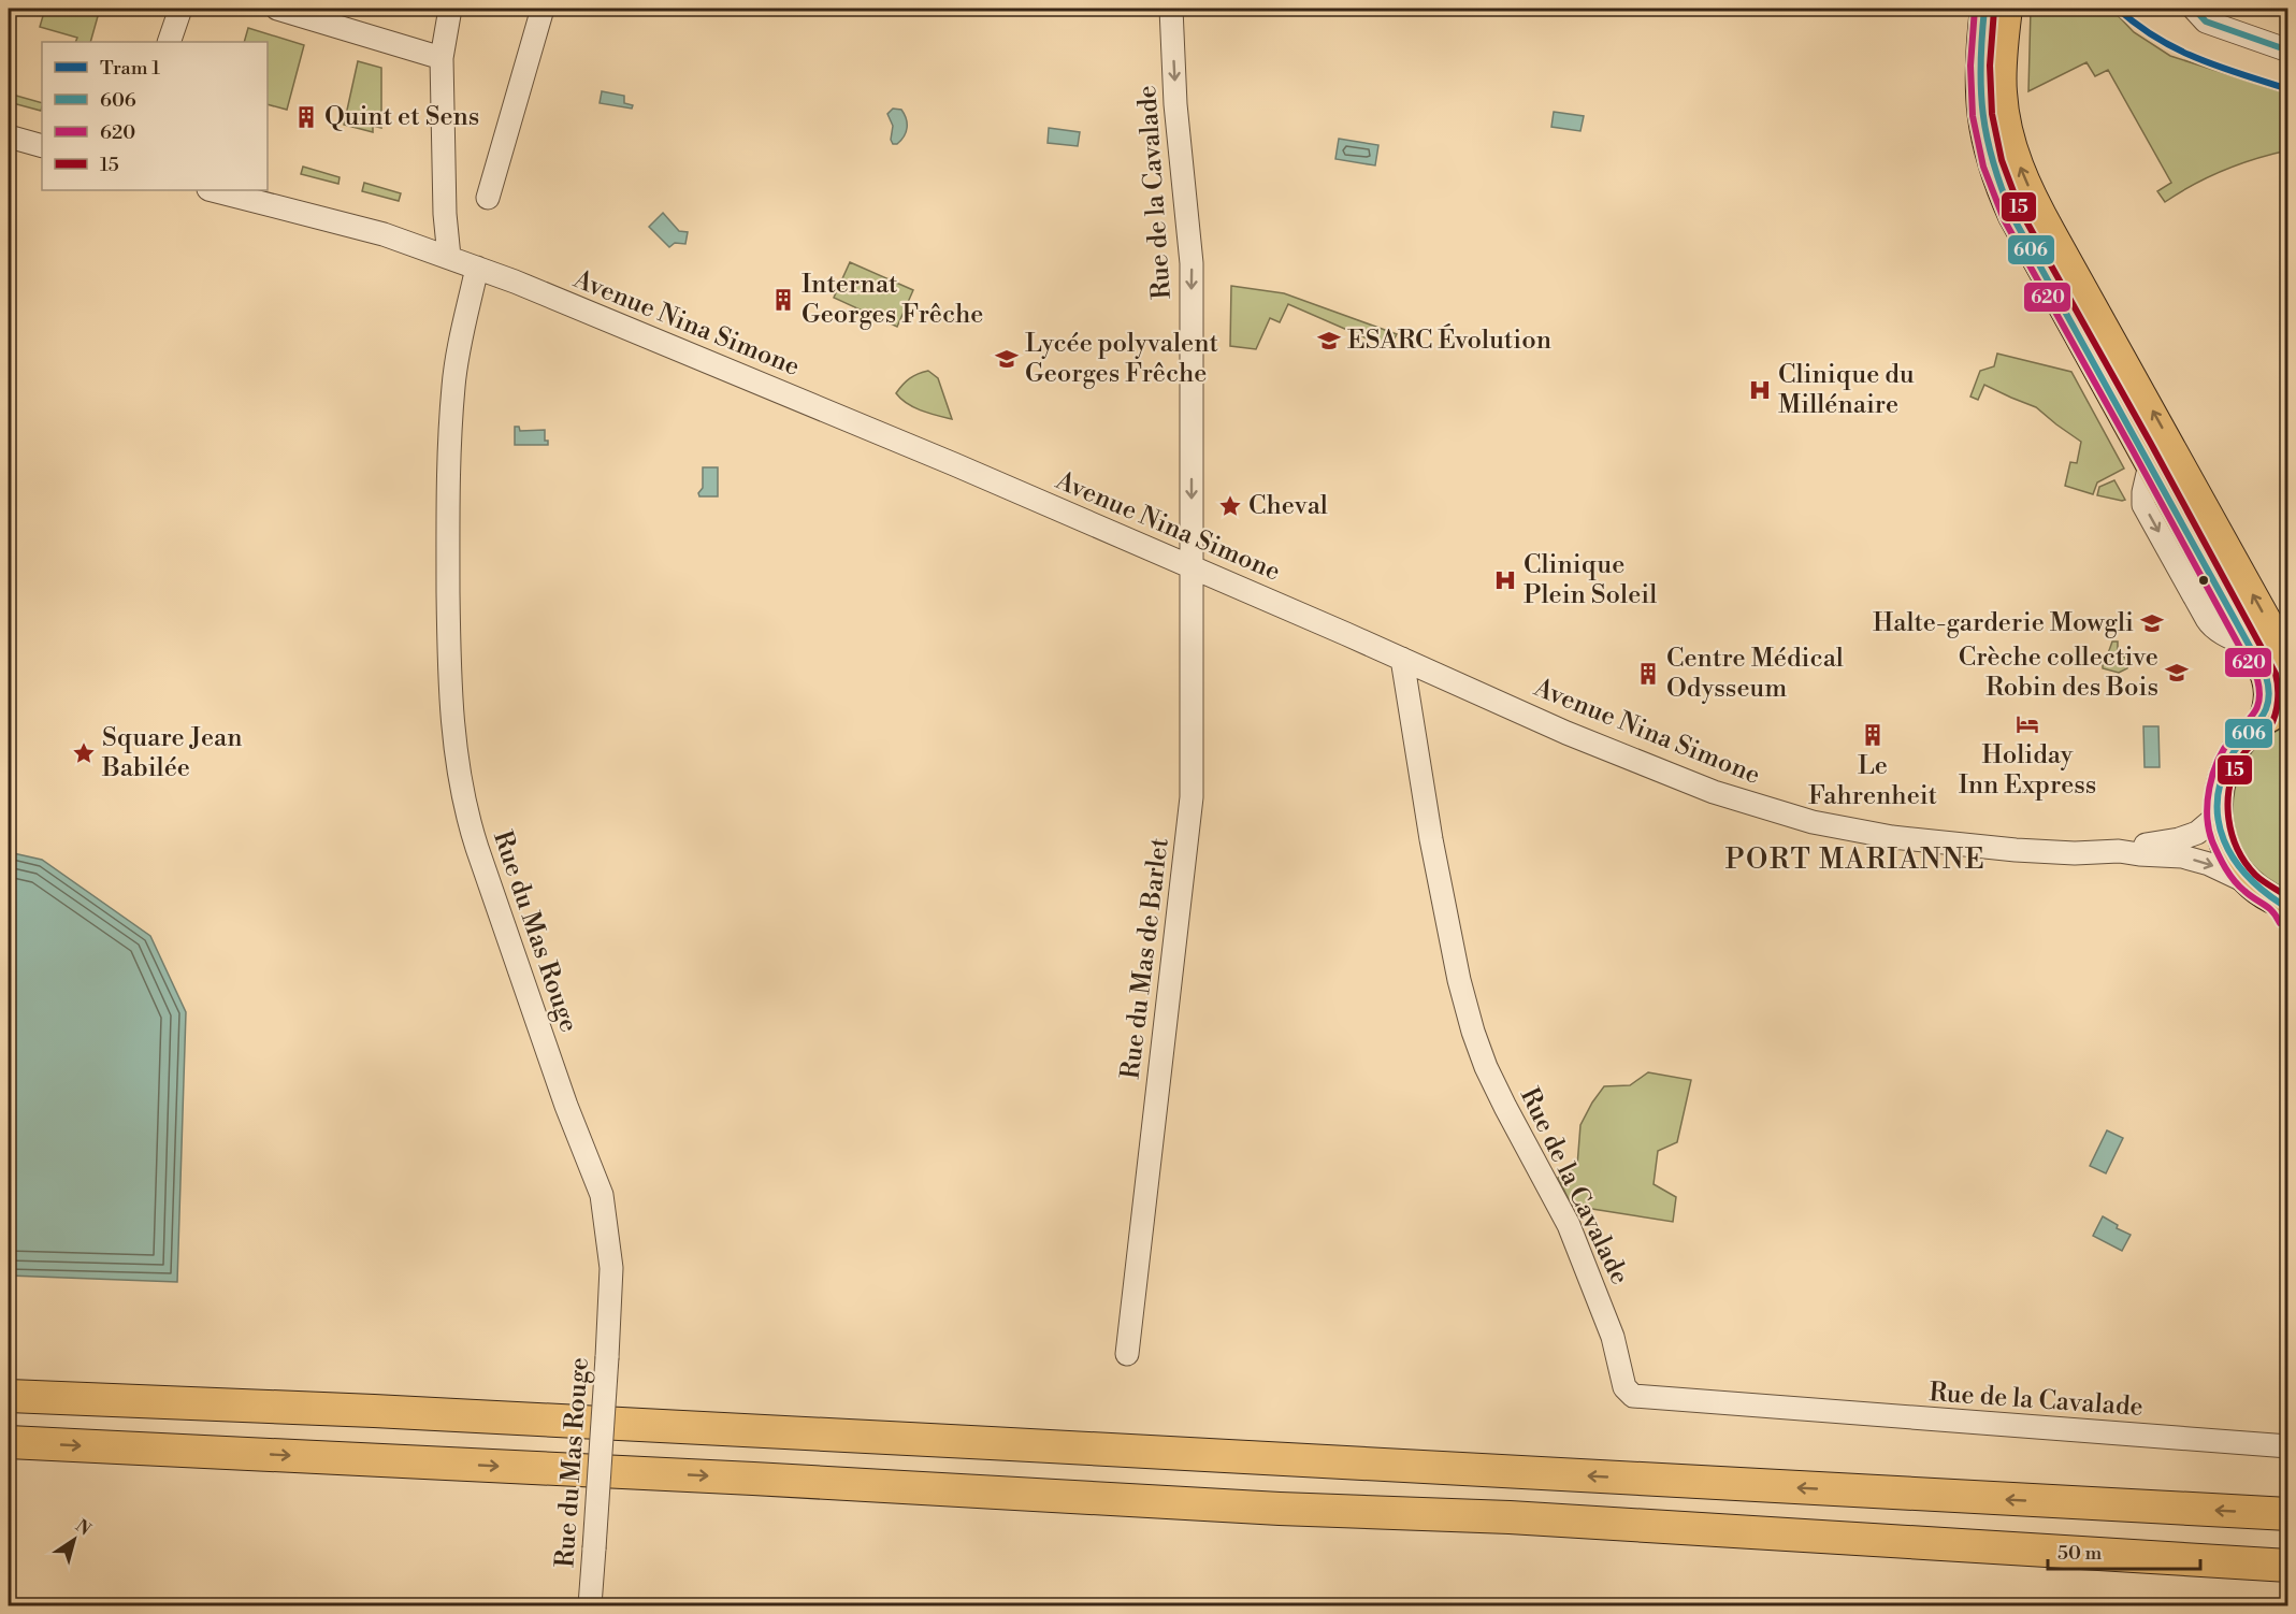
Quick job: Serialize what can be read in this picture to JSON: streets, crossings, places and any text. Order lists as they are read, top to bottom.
{
  "streets": {
    "street": [
      "Rue de la Cavalade",
      "Avenue Nina Simone",
      "Rue du Mas Rouge",
      "Rue du Mas de Barlet"
    ]
  },
  "crossings": [
    ["Rue de la Cavalade", "Avenue Nina Simone"],
    ["Rue de la Cavalade", "Rue du Mas de Barlet"],
    ["Avenue Nina Simone", "Rue du Mas Rouge"],
    ["Avenue Nina Simone", "Rue du Mas de Barlet"]
  ],
  "districts": ["PORT MARIANNE"],
  "places": {
    "building": [
      "Quint et Sens",
      "Internat Georges Frêche",
      "Centre Médical Odysseum",
      "Le Fahrenheit"
    ],
    "school or university": [
      "ESARC Évolution",
      "Lycée polyvalent Georges Frêche",
      "Halte-garderie Mowgli",
      "Crèche collective Robin des Bois"
    ],
    "hospital": ["Clinique du Millénaire", "Clinique Plein Soleil"],
    "place": ["Cheval", "Square Jean Babilée"],
    "hotel": ["Holiday Inn Express"]
  },
  "lines": [
    "tram line 1",
    "transit line 606",
    "transit line 620",
    "transit line 15"
  ],
  "legend": [
    "Tram 1",
    "606",
    "620",
    "15"
  ],
  "scale_bar": "50 m",
  "north": "top right"
}
